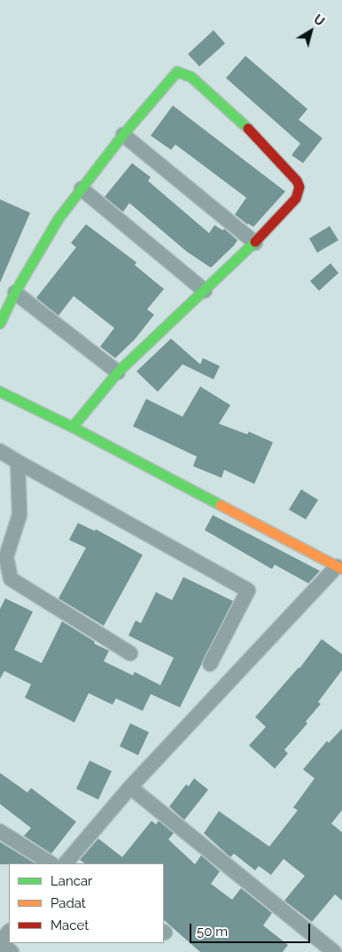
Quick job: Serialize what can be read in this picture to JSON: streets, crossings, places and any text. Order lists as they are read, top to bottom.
{
  "legend": ["Lancar", "Padat", "Macet"],
  "scale_bar": "50 m",
  "north": "top right"
}
